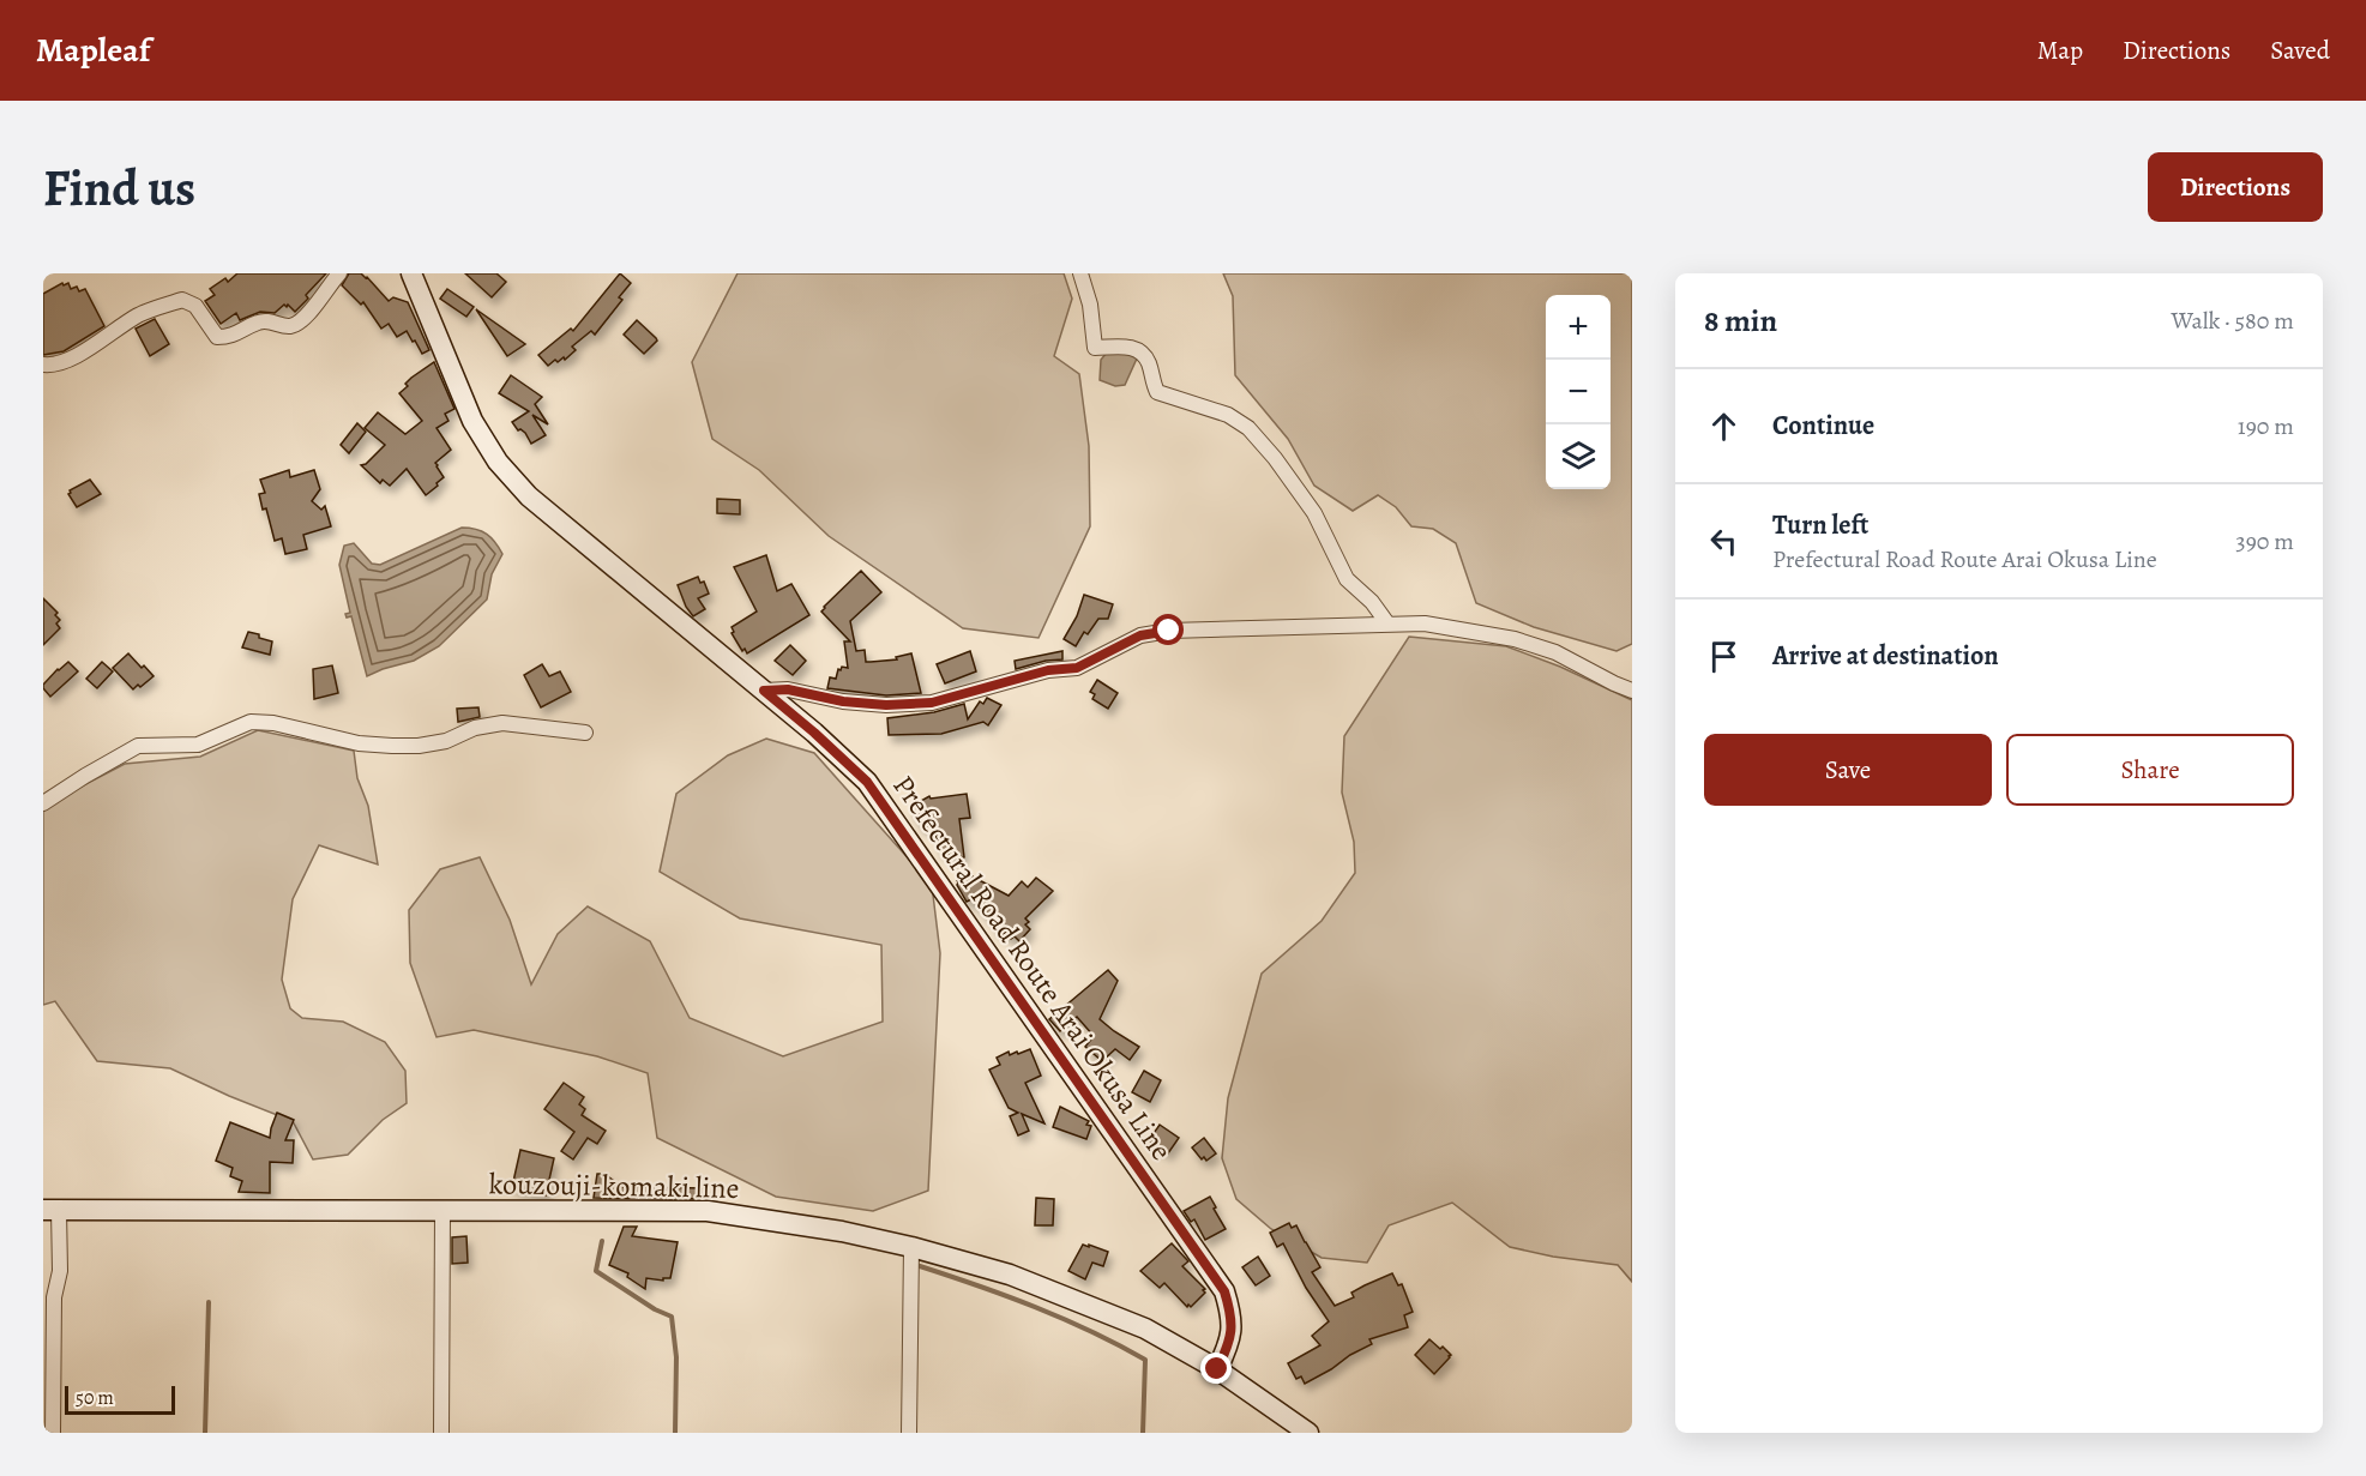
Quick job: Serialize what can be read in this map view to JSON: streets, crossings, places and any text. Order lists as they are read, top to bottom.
{
  "streets": {
    "main road": ["Prefectural Road Route Arai Okusa Line", "kouzouji-komaki line"]
  },
  "crossings": [
    ["Prefectural Road Route Arai Okusa Line", "kouzouji-komaki line"]
  ],
  "scale_bar": "50 m",
  "page": {
    "header": "Mapleaf",
    "nav": ["Map", "Directions", "Saved"],
    "buttons": [
      "Directions",
      ["Save", "Share"]
    ],
    "title": "Find us",
    "heading": ["8 min", "Walk · 580 m"],
    "map_buttons": ["+", "−"],
    "list": [
      ["Continue", "190 m"],
      ["Turn left", "Prefectural Road Route Arai Okusa Line", "390 m"],
      "Arrive at destination"
    ],
    "scale": "50 m"
  }
}
